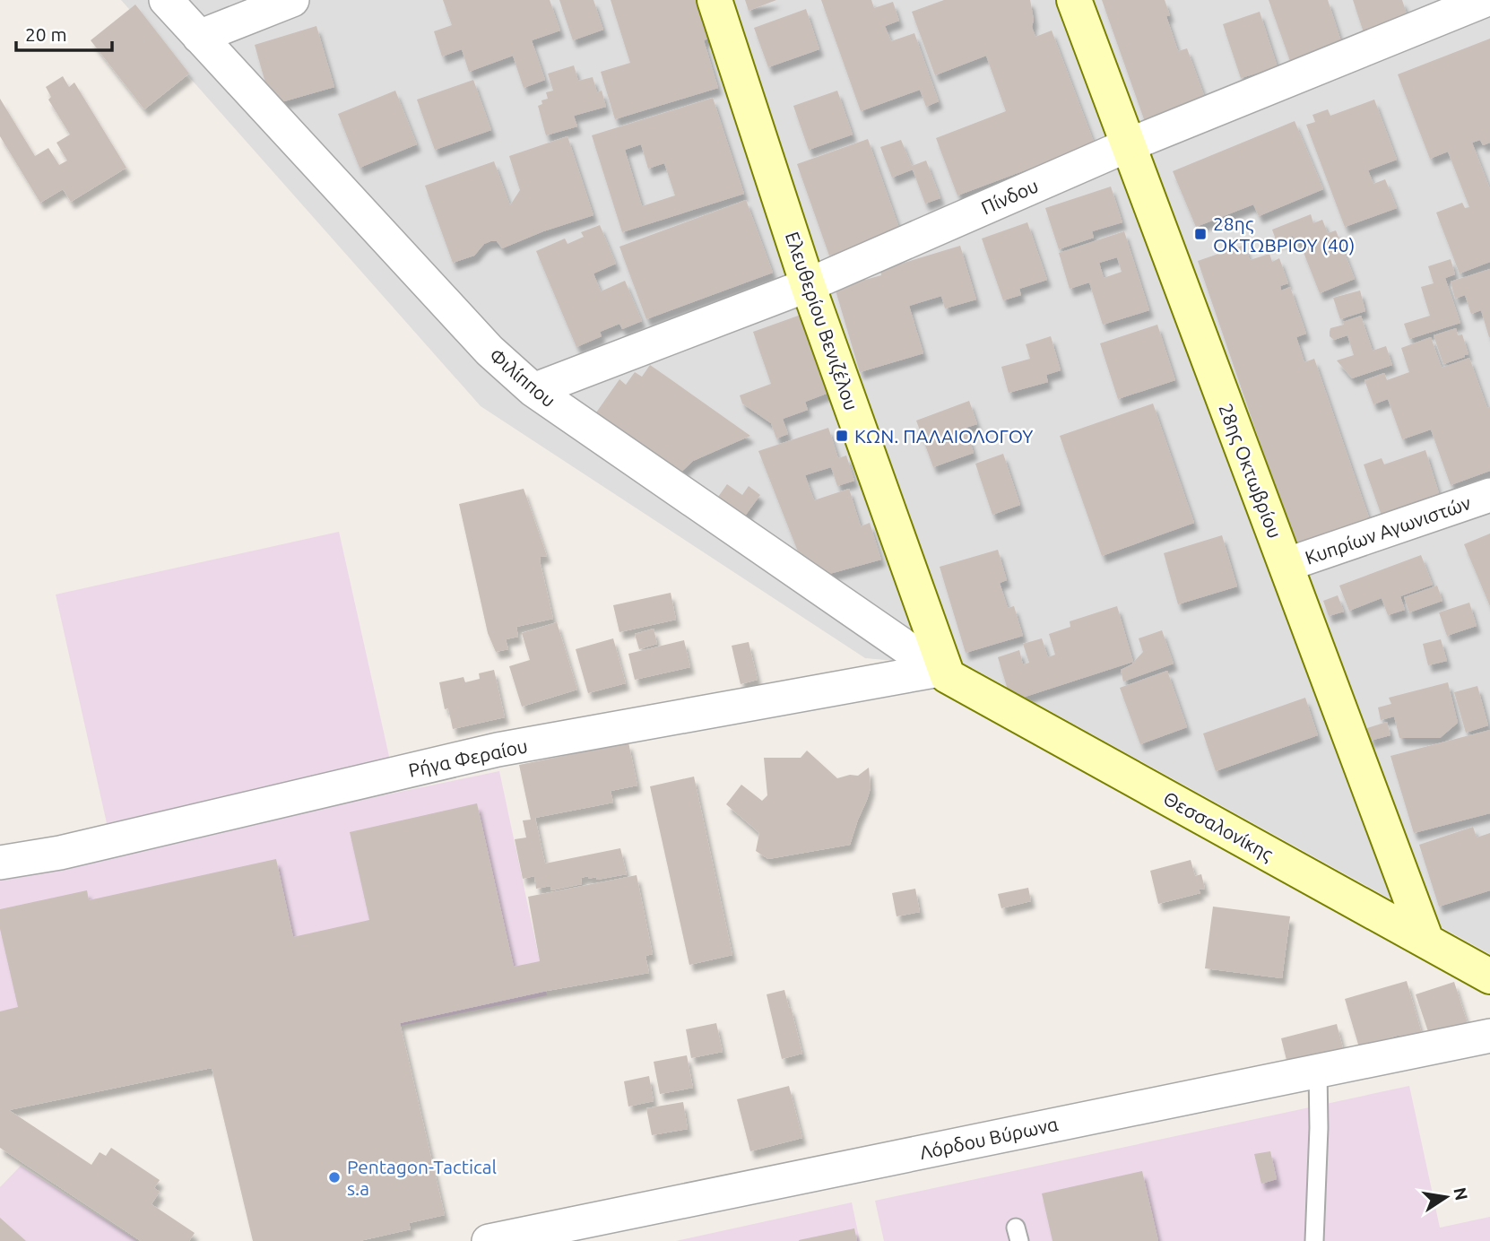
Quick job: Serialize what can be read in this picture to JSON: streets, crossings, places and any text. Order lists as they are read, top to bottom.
{
  "streets": {
    "main road": ["Ελευθερίου Βενιζέλου", "28ης Οκτωβρίου", "Θεσσαλονίκης"],
    "street": [
      "Πίνδου",
      "Φιλίππου",
      "Κυπρίων Αγωνιστών",
      "Ρήγα Φεραίου",
      "Λόρδου Βύρωνα"
    ]
  },
  "crossings": [
    ["Πίνδου", "Ελευθερίου Βενιζέλου"],
    ["Πίνδου", "Φιλίππου"],
    ["Πίνδου", "28ης Οκτωβρίου"],
    ["Ελευθερίου Βενιζέλου", "Φιλίππου"],
    ["Ελευθερίου Βενιζέλου", "Ρήγα Φεραίου"],
    ["Ελευθερίου Βενιζέλου", "Θεσσαλονίκης"],
    ["Φιλίππου", "Ρήγα Φεραίου"],
    ["Φιλίππου", "Θεσσαλονίκης"],
    ["28ης Οκτωβρίου", "Κυπρίων Αγωνιστών"],
    ["28ης Οκτωβρίου", "Θεσσαλονίκης"],
    ["Ρήγα Φεραίου", "Θεσσαλονίκης"]
  ],
  "places": {
    "transit": ["28ης ΟΚΤΩΒΡΙΟΥ (40)", "ΚΩΝ. ΠΑΛΑΙΟΛΟΓΟΥ"],
    "other": ["Pentagon-Tactical s.a"]
  },
  "scale_bar": "20 m",
  "north": "right"
}
